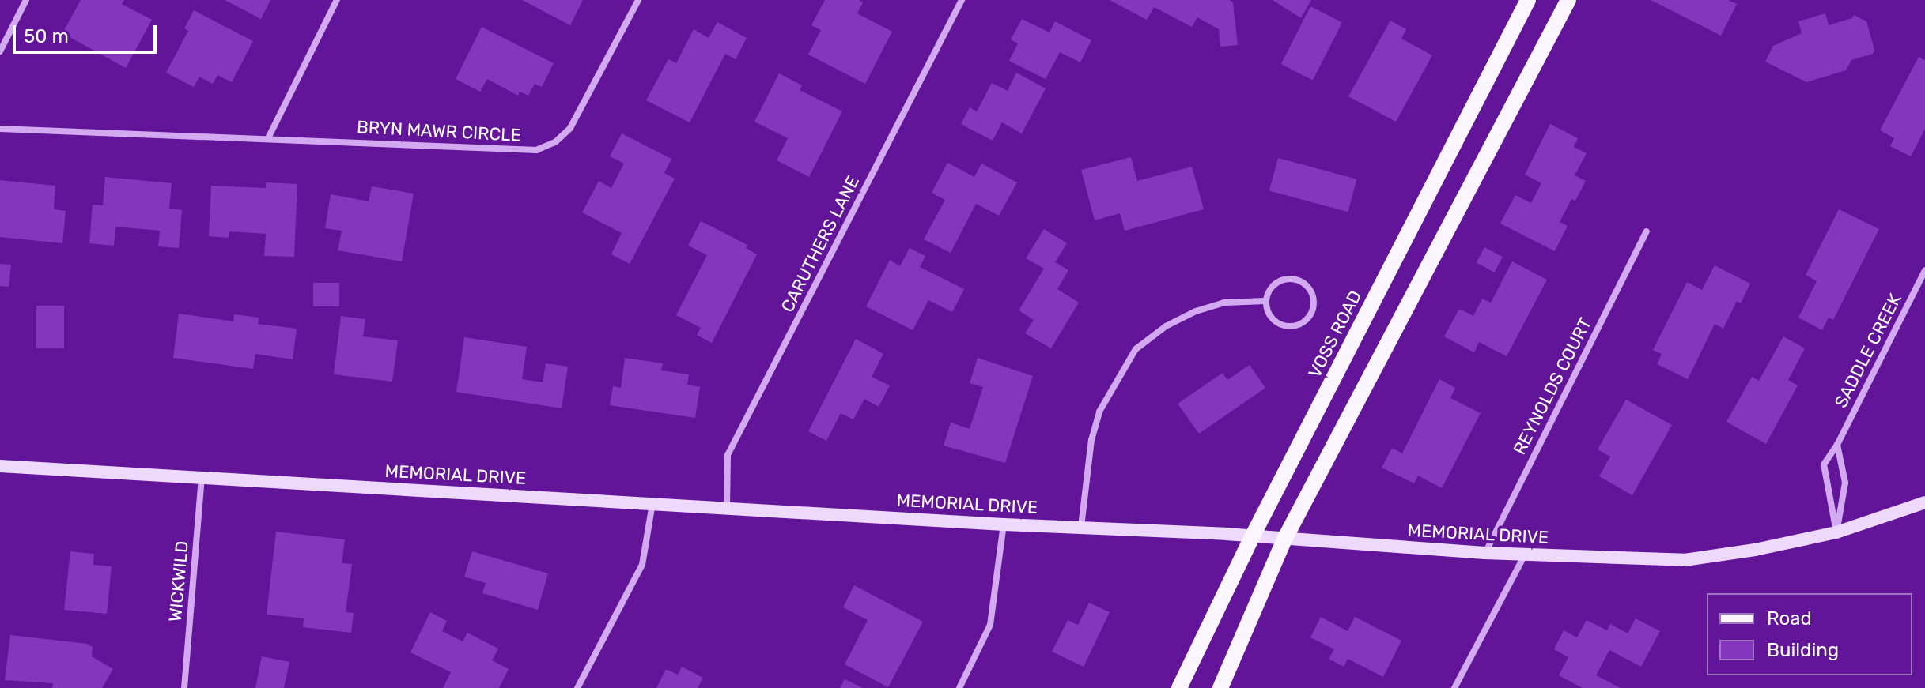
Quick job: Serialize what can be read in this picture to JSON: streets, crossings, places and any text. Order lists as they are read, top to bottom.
{
  "streets": {
    "main road": ["VOSS ROAD"],
    "street": [
      "BRYN MAWR CIRCLE",
      "CARUTHERS LANE",
      "SADDLE CREEK",
      "REYNOLDS COURT",
      "MEMORIAL DRIVE",
      "WICKWILD"
    ]
  },
  "crossings": [
    ["CARUTHERS LANE", "MEMORIAL DRIVE"],
    ["VOSS ROAD", "MEMORIAL DRIVE"],
    ["SADDLE CREEK", "MEMORIAL DRIVE"],
    ["REYNOLDS COURT", "MEMORIAL DRIVE"],
    ["MEMORIAL DRIVE", "WICKWILD"]
  ],
  "legend": ["Road", "Building"],
  "scale_bar": "50 m"
}
